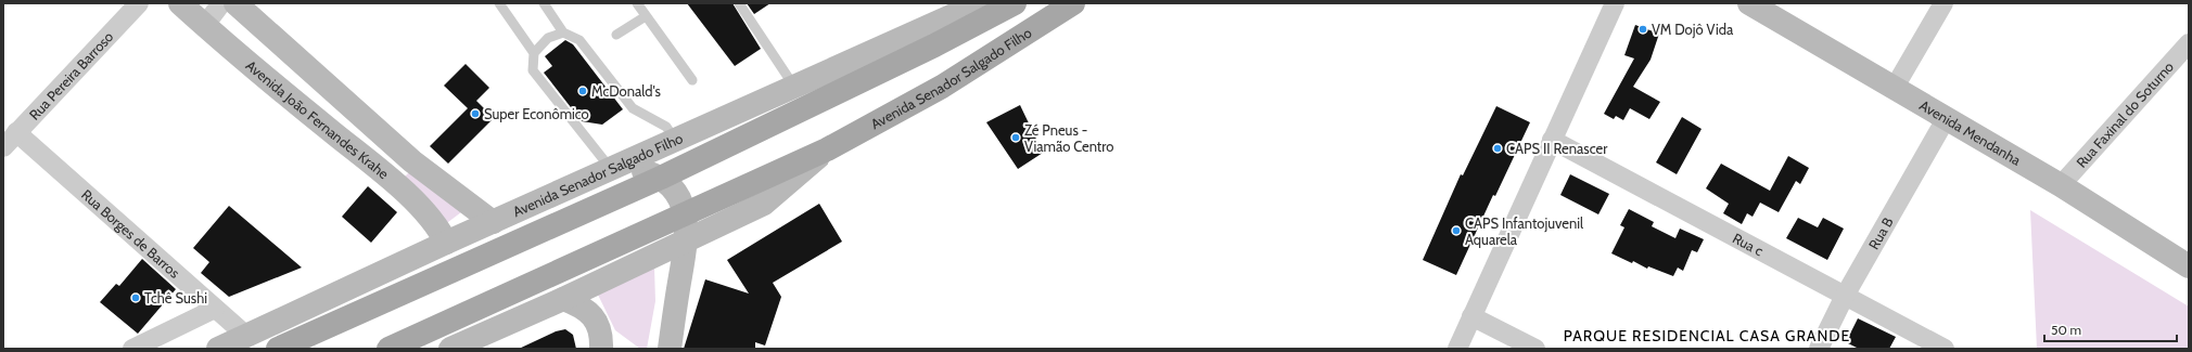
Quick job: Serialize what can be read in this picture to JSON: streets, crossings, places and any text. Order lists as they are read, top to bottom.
{
  "streets": {
    "main road": ["Avenida Senador Salgado Filho", "Avenida João Fernandes Krahe", "Avenida Mendanha"],
    "street": [
      "Rua Pereira Barroso",
      "Rua Faxinal do Soturno",
      "Rua B",
      "Rua Borges de Barros",
      "Rua c"
    ]
  },
  "crossings": [
    ["Rua Pereira Barroso", "Rua Borges de Barros"],
    ["Avenida Senador Salgado Filho", "Avenida João Fernandes Krahe"],
    ["Avenida Senador Salgado Filho", "Rua Borges de Barros"],
    ["Rua Faxinal do Soturno", "Avenida Mendanha"],
    ["Avenida Mendanha", "Rua B"],
    ["Rua B", "Rua c"]
  ],
  "districts": ["PARQUE RESIDENCIAL CASA GRANDE"],
  "places": [
    "VM Dojô Vida",
    "McDonald's",
    "Super Econômico",
    "Zé Pneus - Viamão Centro",
    "CAPS II Renascer",
    "CAPS Infantojuvenil Aquarela",
    "Tchê Sushi"
  ],
  "scale_bar": "50 m"
}
